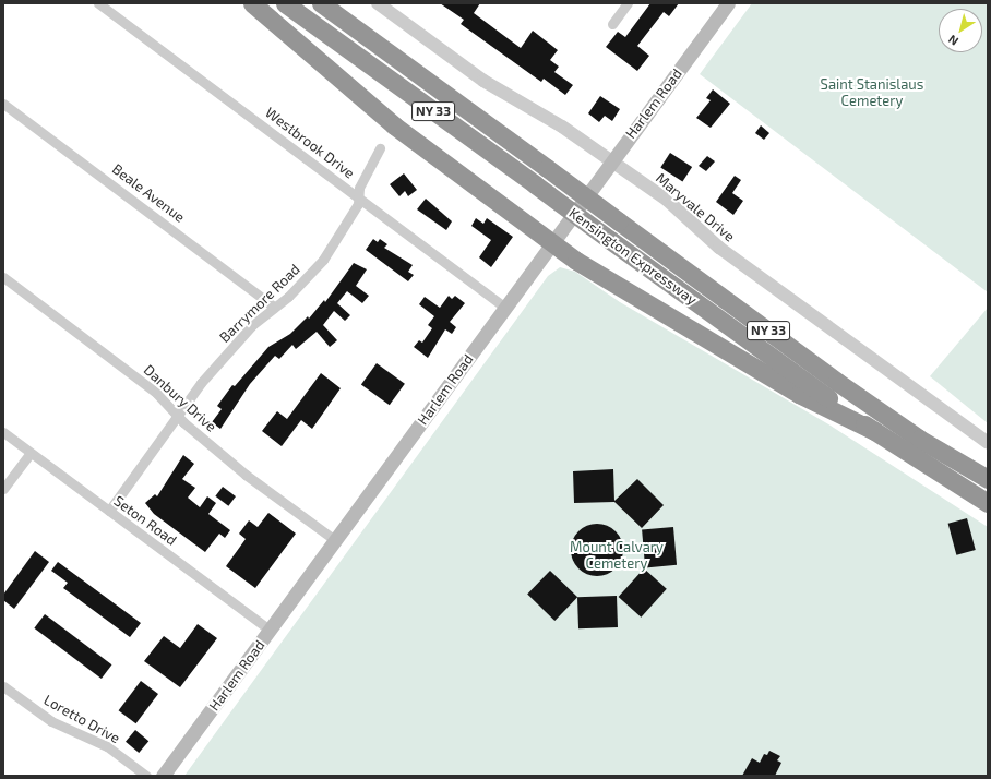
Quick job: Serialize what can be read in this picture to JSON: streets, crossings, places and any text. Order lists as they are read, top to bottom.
{
  "streets": {
    "highway": ["NY 33", "Kensington Expressway"],
    "main road": ["Harlem Road"],
    "street": [
      "Westbrook Drive",
      "Beale Avenue",
      "Maryvale Drive",
      "Barrymore Road",
      "Danbury Drive",
      "Seton Road",
      "Loretto Drive"
    ]
  },
  "crossings": [
    ["Harlem Road", "Westbrook Drive"],
    ["Harlem Road", "Maryvale Drive"],
    ["Harlem Road", "Danbury Drive"],
    ["Harlem Road", "Seton Road"],
    ["Westbrook Drive", "Barrymore Road"],
    ["Beale Avenue", "Barrymore Road"],
    ["Barrymore Road", "Danbury Drive"],
    ["Barrymore Road", "Seton Road"]
  ],
  "parks": ["Saint Stanislaus Cemetery", "Mount Calvary Cemetery"],
  "north": "bottom left"
}
